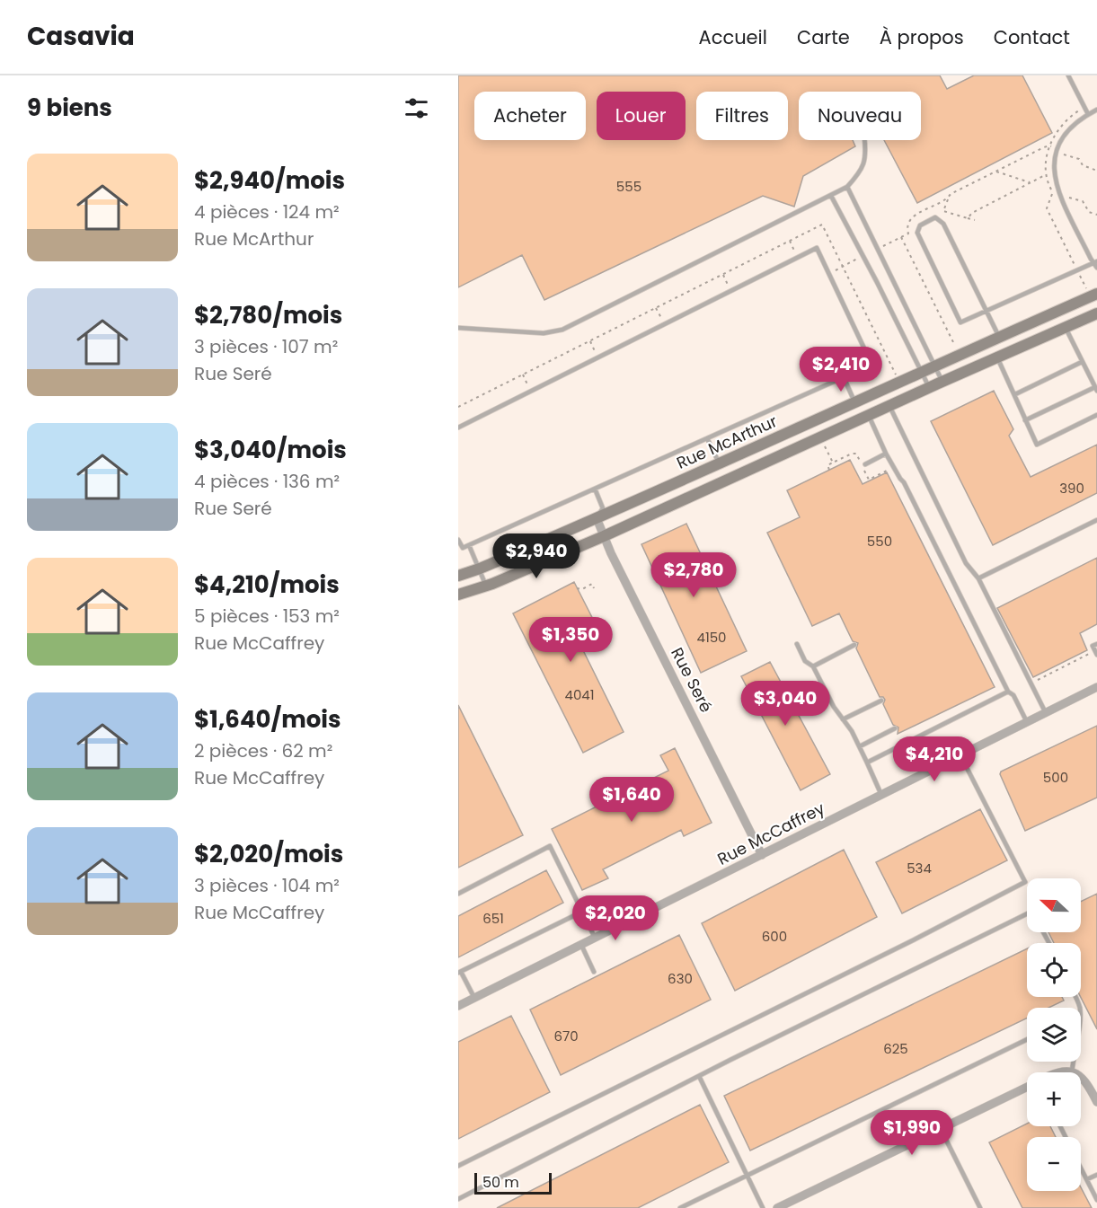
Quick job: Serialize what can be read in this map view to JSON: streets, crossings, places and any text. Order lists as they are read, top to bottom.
{
  "streets": {
    "street": ["Rue McArthur", "Rue Seré", "Rue McCaffrey"]
  },
  "crossings": [
    ["Rue McArthur", "Rue Seré"],
    ["Rue Seré", "Rue McCaffrey"]
  ],
  "house_numbers": [
    "555",
    "390",
    "550",
    "4150",
    "4041",
    "500",
    "534",
    "651",
    "600",
    "630",
    "670",
    "625"
  ],
  "scale_bar": "50 m",
  "north": "left",
  "page": {
    "header": "Casavia",
    "nav": [
      "Accueil",
      "Carte",
      "À propos",
      "Contact"
    ],
    "heading": "9 biens",
    "chip": [
      "Acheter",
      "Louer",
      "Filtres",
      "Nouveau"
    ],
    "list": [
      {
        "name": "$2,940/mois",
        "note": "4 pièces · 124 m² · Rue McArthur"
      },
      {
        "name": "$2,780/mois",
        "note": "3 pièces · 107 m² · Rue Seré"
      },
      {
        "name": "$3,040/mois",
        "note": "4 pièces · 136 m² · Rue Seré"
      },
      {
        "name": "$4,210/mois",
        "note": "5 pièces · 153 m² · Rue McCaffrey"
      },
      {
        "name": "$1,640/mois",
        "note": "2 pièces · 62 m² · Rue McCaffrey"
      },
      {
        "name": "$2,020/mois",
        "note": "3 pièces · 104 m² · Rue McCaffrey"
      }
    ],
    "price": [
      "$2,410",
      "$2,940",
      "$2,780",
      "$1,350",
      "$3,040",
      "$4,210",
      "$1,640",
      "$2,020",
      "$1,990"
    ],
    "map_buttons": ["+", "−"],
    "scale": "50 m"
  }
}
